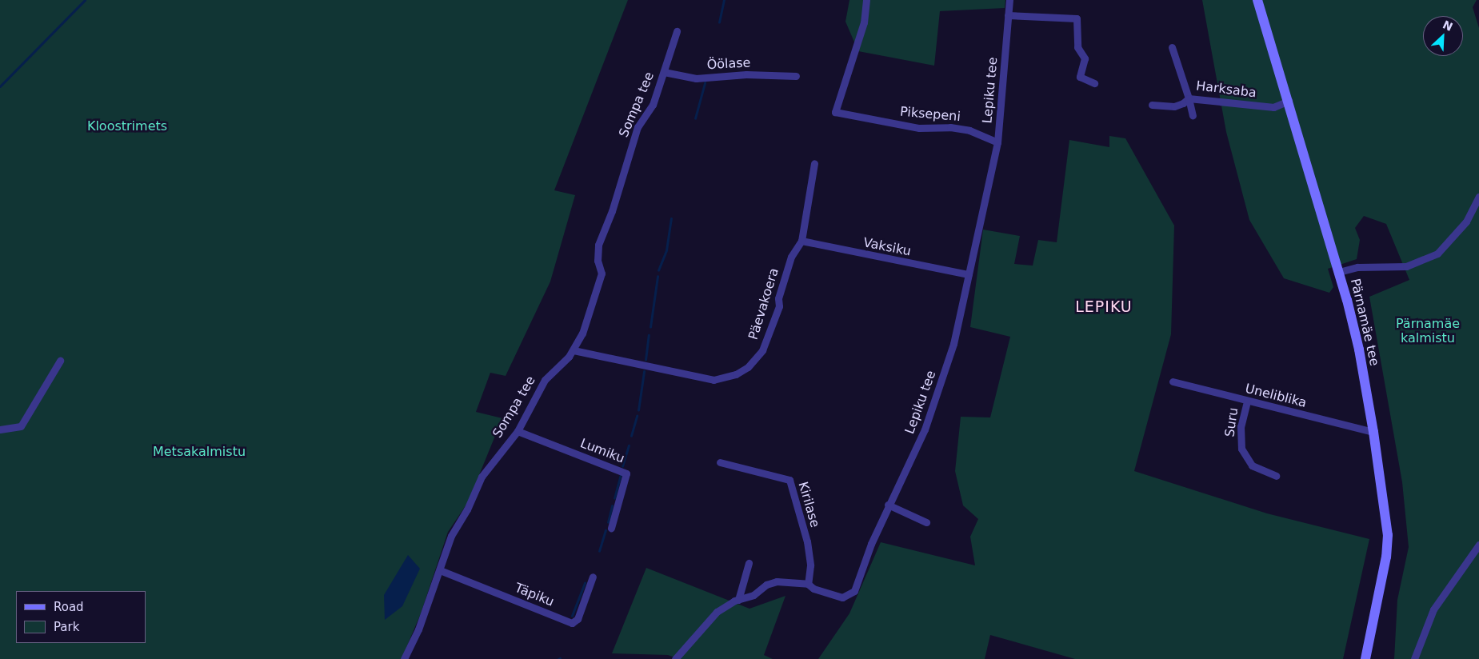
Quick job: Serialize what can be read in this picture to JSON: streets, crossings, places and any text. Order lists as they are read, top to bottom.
{
  "streets": {
    "main road": ["Pärnamäe tee"],
    "street": [
      "Öölase",
      "Harksaba",
      "Lepiku tee",
      "Sompa tee",
      "Piksepeni",
      "Vaksiku",
      "Päevakoera",
      "Uneliblika",
      "Suru",
      "Lumiku",
      "Kirilase",
      "Täpiku"
    ]
  },
  "crossings": [
    ["Öölase", "Sompa tee"],
    ["Harksaba", "Pärnamäe tee"],
    ["Lepiku tee", "Piksepeni"],
    ["Lepiku tee", "Vaksiku"],
    ["Lepiku tee", "Kirilase"],
    ["Sompa tee", "Päevakoera"],
    ["Sompa tee", "Lumiku"],
    ["Sompa tee", "Täpiku"],
    ["Vaksiku", "Päevakoera"],
    ["Pärnamäe tee", "Uneliblika"],
    ["Uneliblika", "Suru"]
  ],
  "districts": ["LEPIKU"],
  "parks": ["Kloostrimets", "Pärnamäe kalmistu", "Metsakalmistu"],
  "legend": ["Road", "Park"],
  "north": "top right"
}
